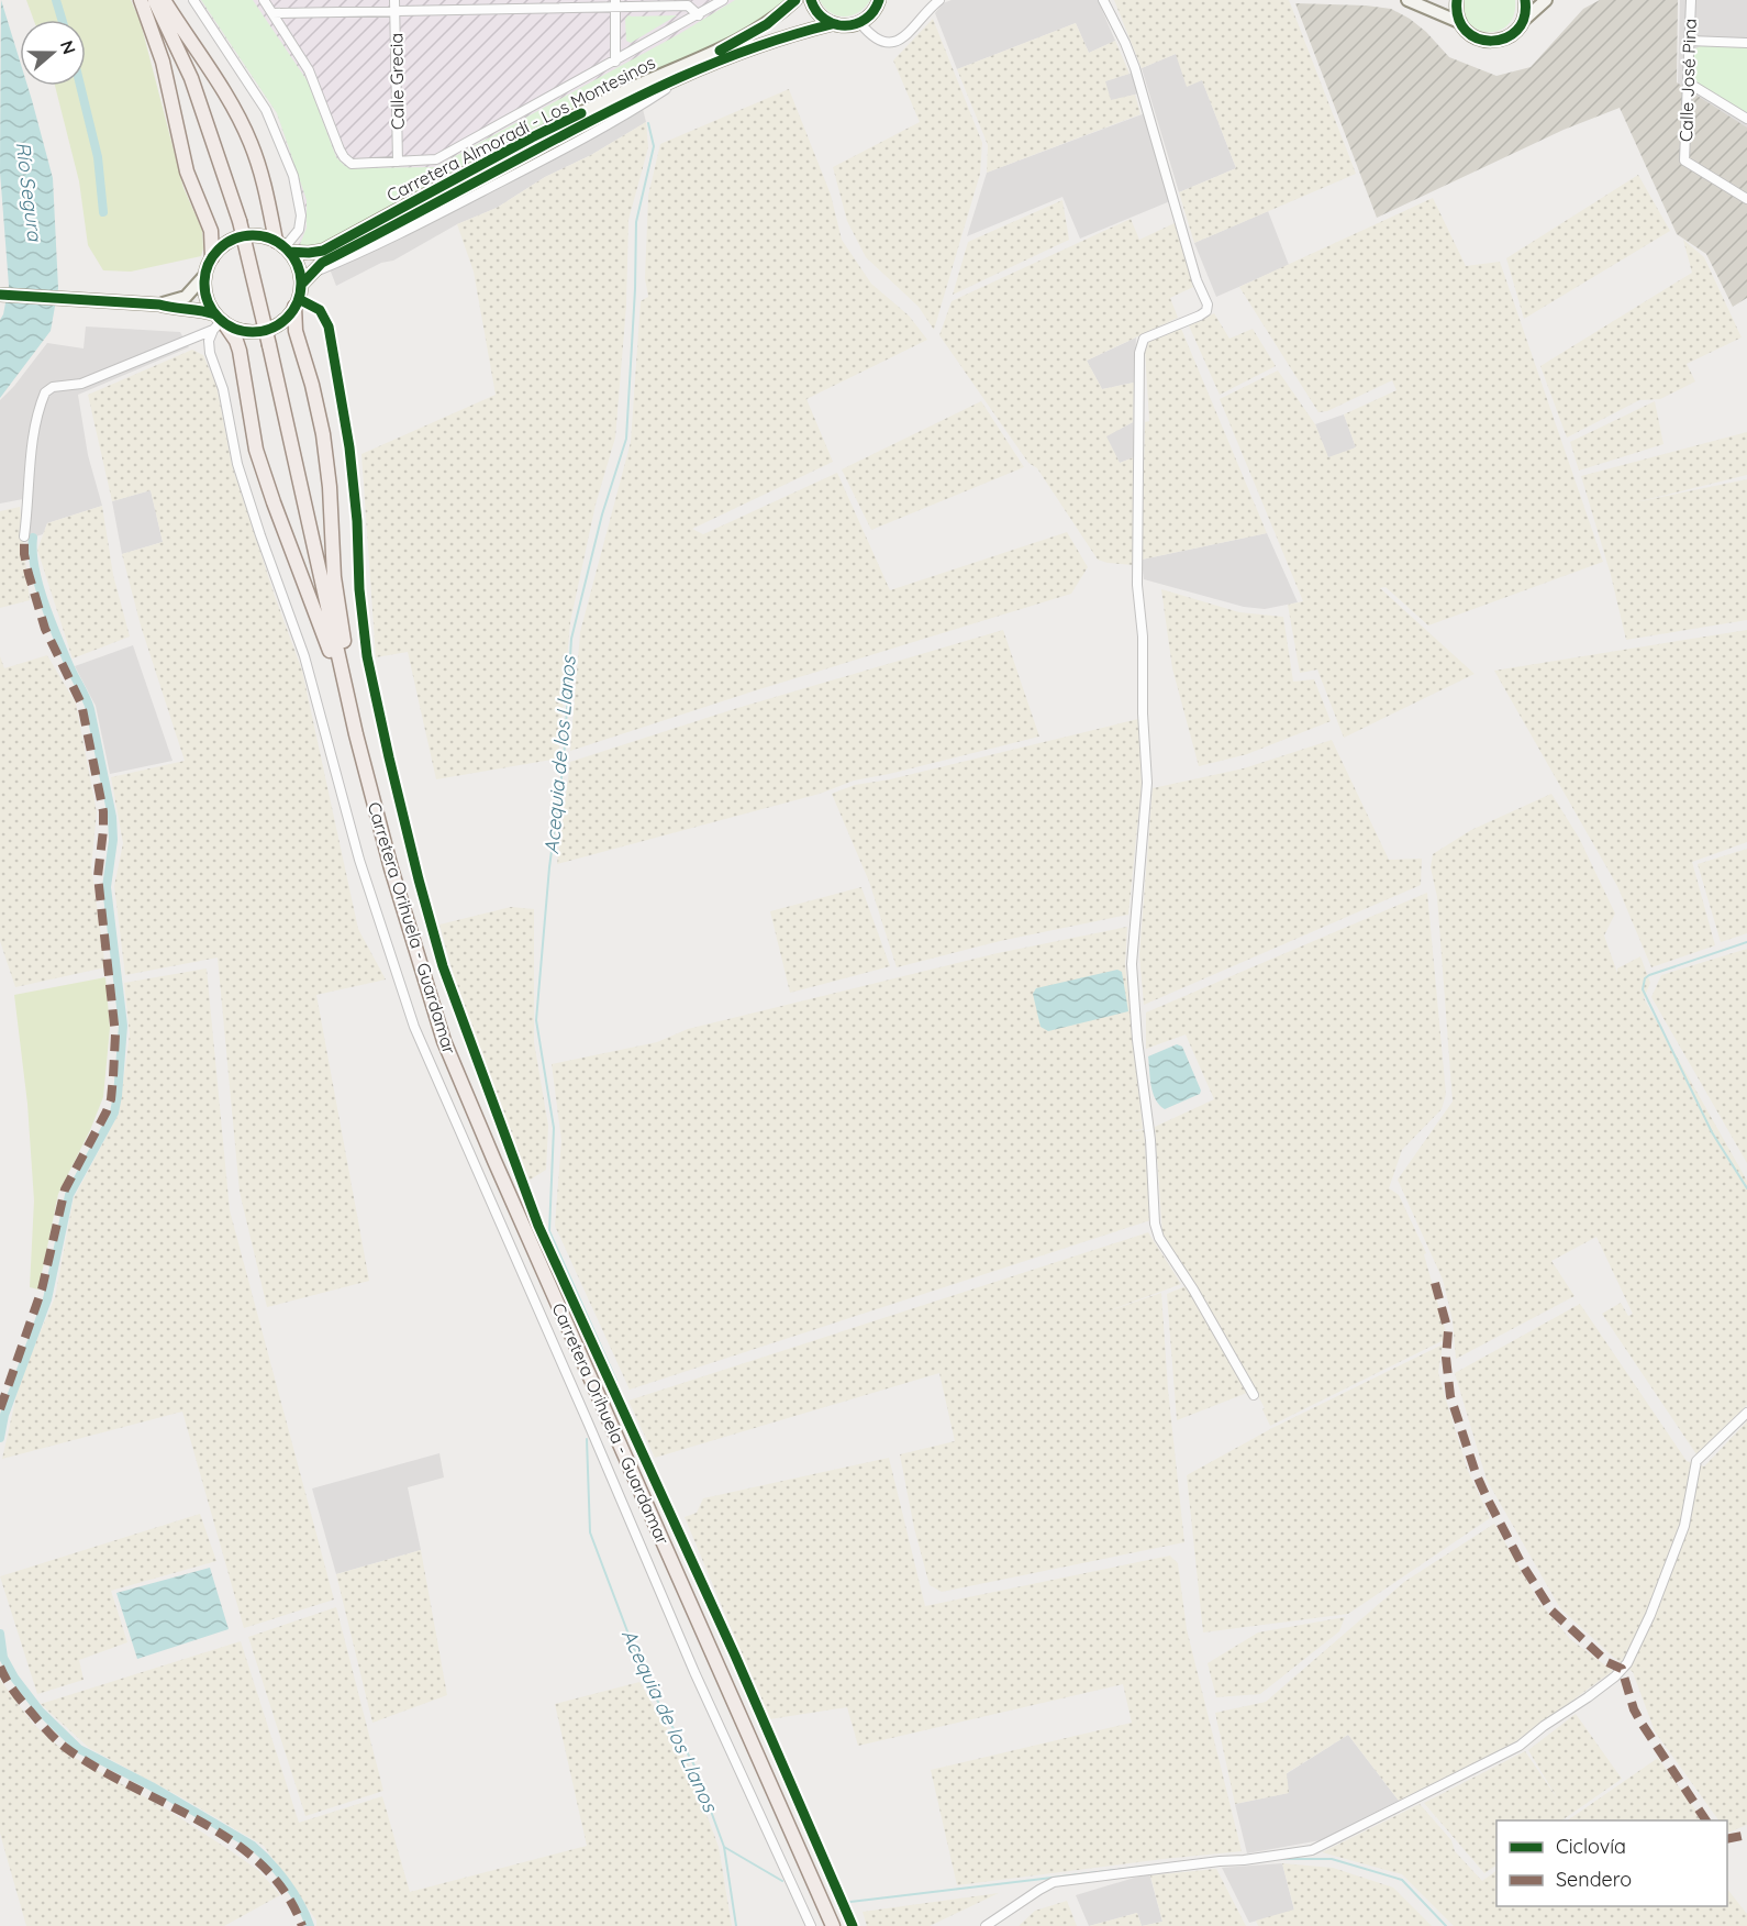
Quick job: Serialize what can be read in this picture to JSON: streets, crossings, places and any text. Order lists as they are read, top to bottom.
{
  "streets": {
    "main road": ["Carretera Almoradí - Los Montesinos", "Carretera Orihuela - Guardamar"],
    "street": ["Calle José Pina", "Calle Grecia"]
  },
  "water": ["Río Segura", "Acequia de los Llanos"],
  "legend": ["Ciclovía", "Sendero"],
  "north": "right"
}
